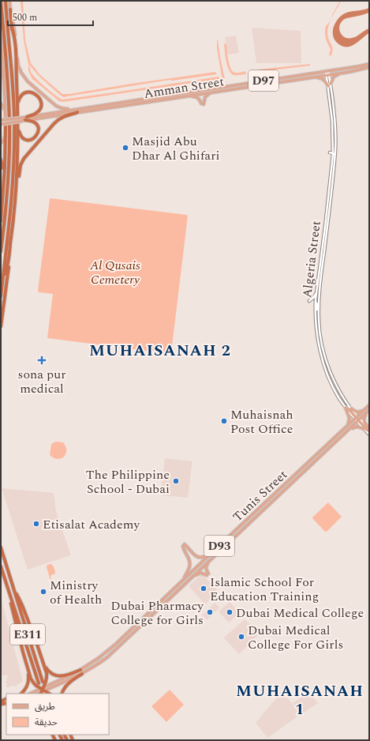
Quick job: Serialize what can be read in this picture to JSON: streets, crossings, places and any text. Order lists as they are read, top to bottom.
{
  "streets": {
    "highway": ["E311"],
    "main road": [
      "D97",
      "Amman Street",
      "Algeria Street",
      "Tunis Street",
      "D93"
    ]
  },
  "crossings": [
    ["Amman Street", "Algeria Street"],
    ["Algeria Street", "Tunis Street"],
    ["Tunis Street", "D93"]
  ],
  "districts": ["MUHAISANAH 2", "MUHAISANAH 1"],
  "parks": ["Al Qusais Cemetery"],
  "places": {
    "other": [
      "Masjid Abu Dhar Al Ghifari",
      "Muhaisnah Post Office",
      "The Philippine School - Dubai",
      "Etisalat Academy",
      "Islamic School For Education Training",
      "Ministry of Health",
      "Dubai Pharmacy College for Girls",
      "Dubai Medical College",
      "Dubai Medical College For Girls"
    ],
    "health": ["sona pur medical"]
  },
  "legend": ["طريق", "حديقة"],
  "scale_bar": "500 m"
}
